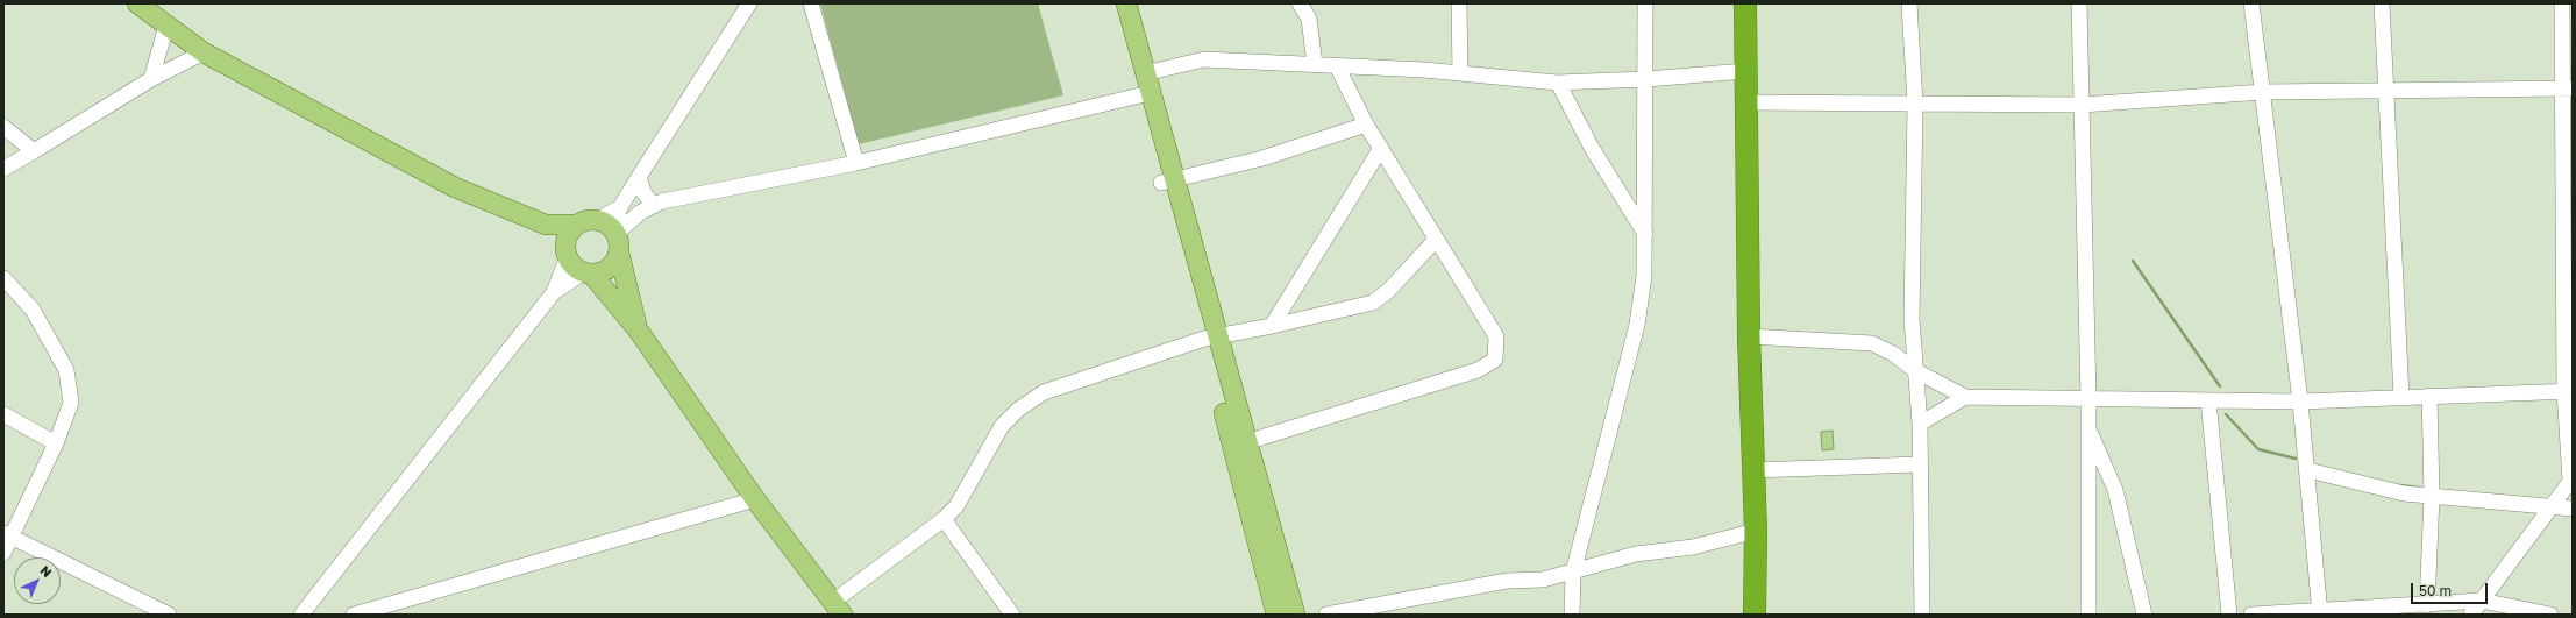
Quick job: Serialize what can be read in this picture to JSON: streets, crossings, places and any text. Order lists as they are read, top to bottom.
{
  "scale_bar": "50 m",
  "north": "top right"
}
